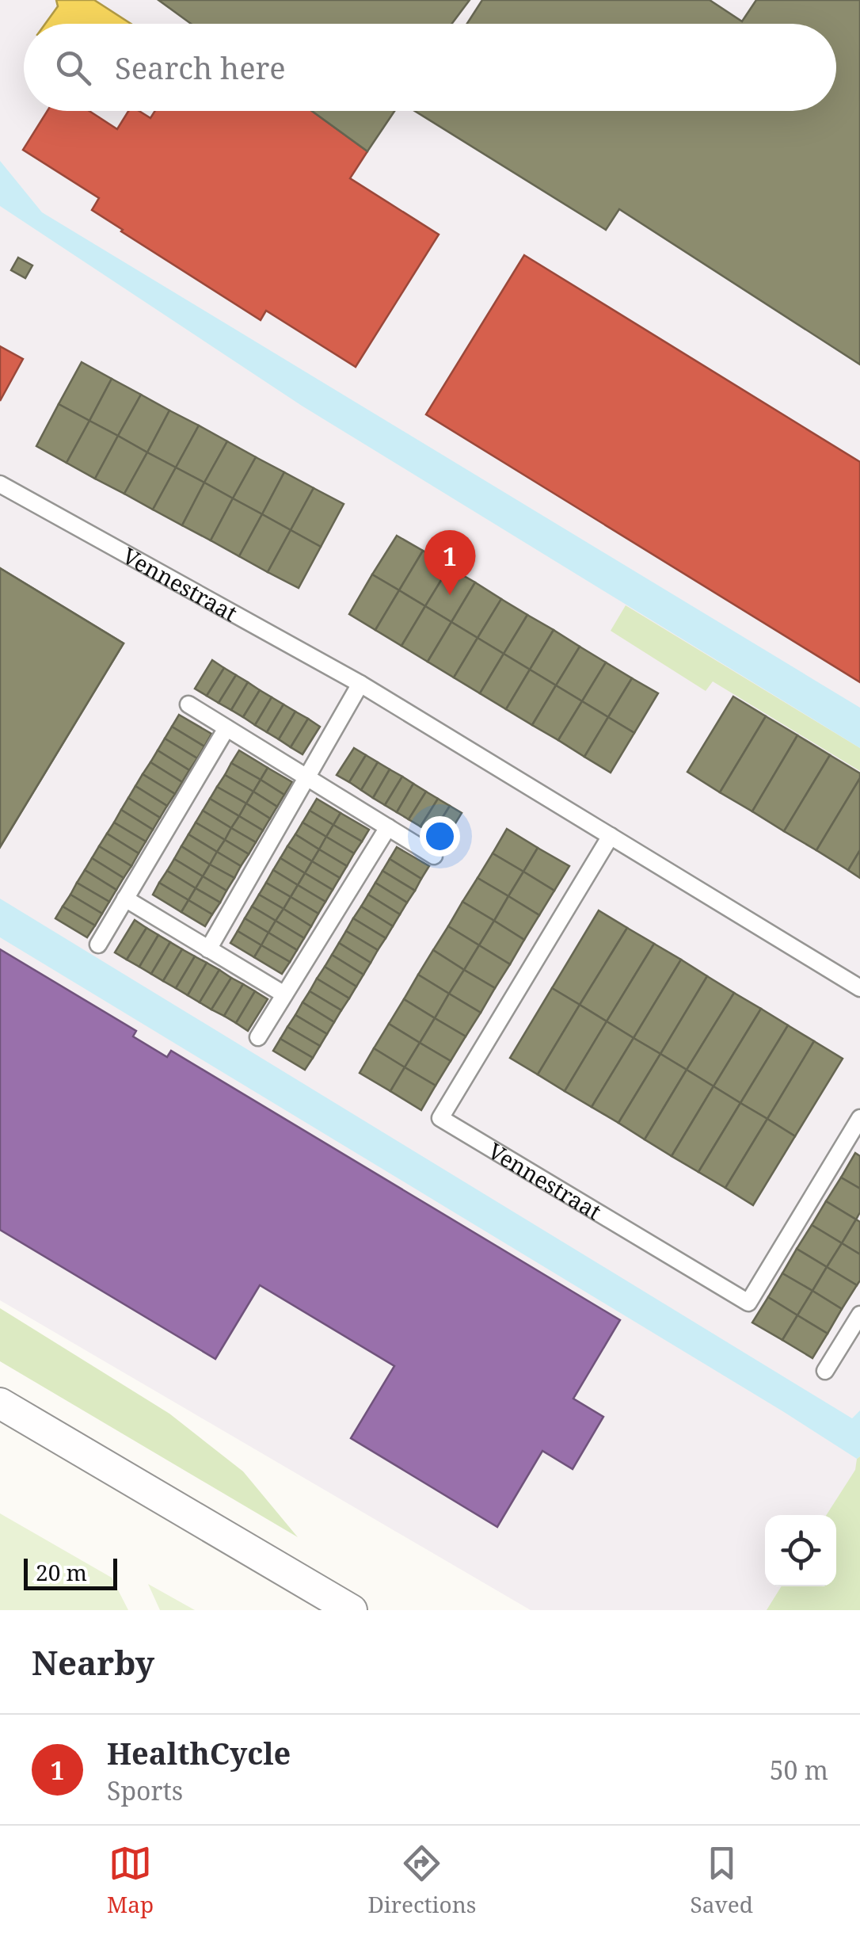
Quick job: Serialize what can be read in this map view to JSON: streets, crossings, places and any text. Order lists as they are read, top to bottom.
{
  "streets": {
    "lane": ["Vennestraat"]
  },
  "scale_bar": "20 m",
  "page": {
    "search": "Search here",
    "pins": "1",
    "scale": "20 m",
    "heading": "Nearby",
    "list": [
      {
        "mark": "1",
        "name": "HealthCycle",
        "note": "Sports",
        "value": "50 m"
      }
    ],
    "nav": ["Map", "Directions", "Saved"]
  }
}
